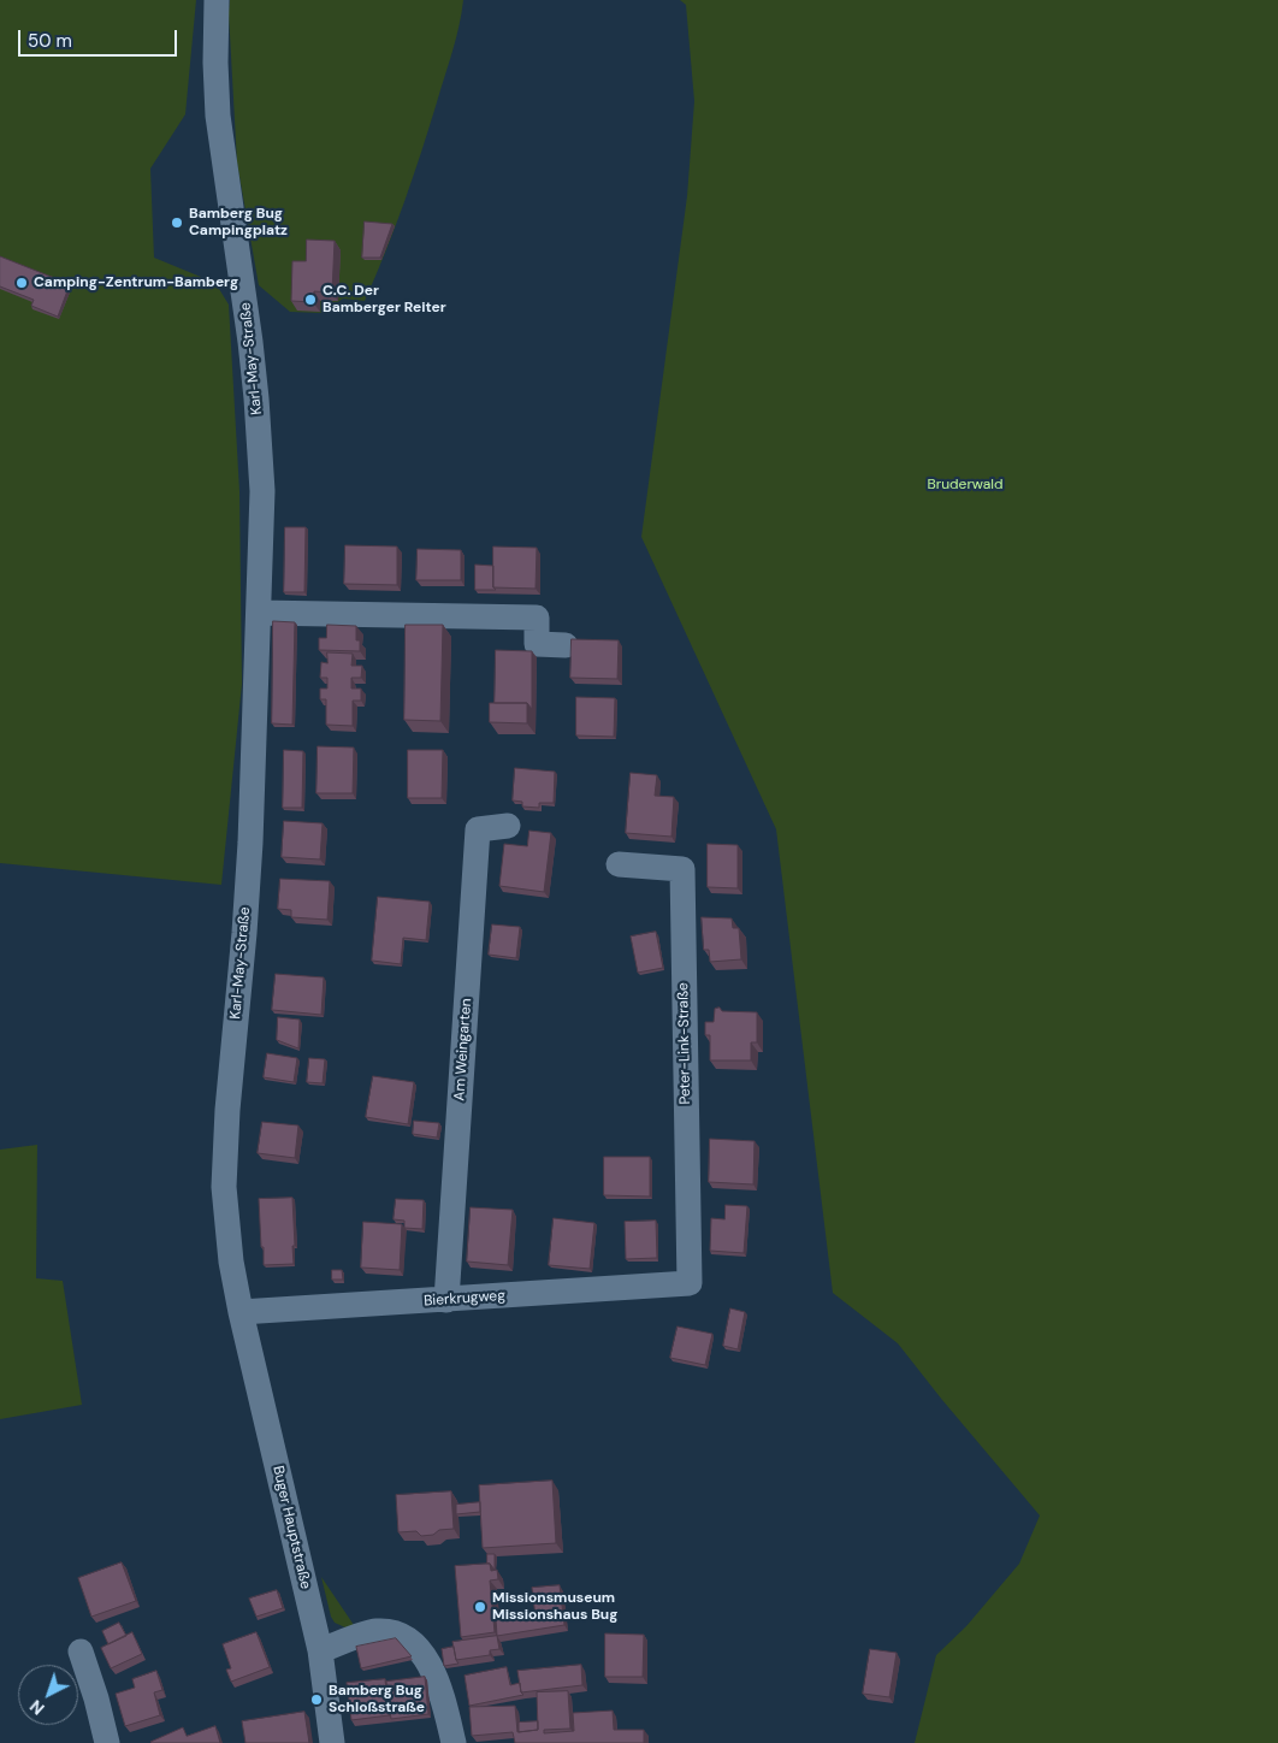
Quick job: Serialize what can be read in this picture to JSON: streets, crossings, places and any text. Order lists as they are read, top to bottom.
{
  "streets": {
    "street": [
      "Karl-May-Straße",
      "Peter-Link-Straße",
      "Am Weingarten",
      "Bierkrugweg",
      "Buger Hauptstraße"
    ]
  },
  "crossings": [
    ["Karl-May-Straße", "Bierkrugweg"],
    ["Karl-May-Straße", "Buger Hauptstraße"],
    ["Peter-Link-Straße", "Bierkrugweg"],
    ["Am Weingarten", "Bierkrugweg"],
    ["Bierkrugweg", "Buger Hauptstraße"]
  ],
  "parks": ["Bruderwald"],
  "places": [
    "Bamberg Bug Campingplatz",
    "Camping-Zentrum-Bamberg",
    "C.C. Der Bamberger Reiter",
    "Missionsmuseum Missionshaus Bug",
    "Bamberg Bug Schloßstraße"
  ],
  "scale_bar": "50 m",
  "north": "bottom left"
}
